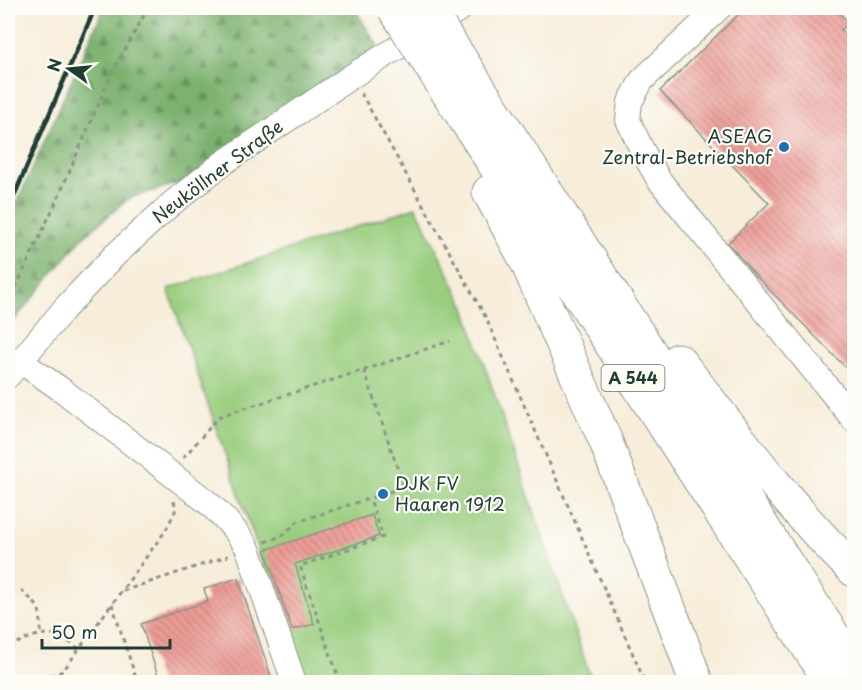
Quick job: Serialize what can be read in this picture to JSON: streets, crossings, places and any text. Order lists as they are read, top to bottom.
{
  "streets": {
    "highway": ["A 544"],
    "street": ["Neuköllner Straße"]
  },
  "places": ["ASEAG Zentral-Betriebshof", "DJK FV Haaren 1912"],
  "scale_bar": "50 m",
  "north": "left"
}
